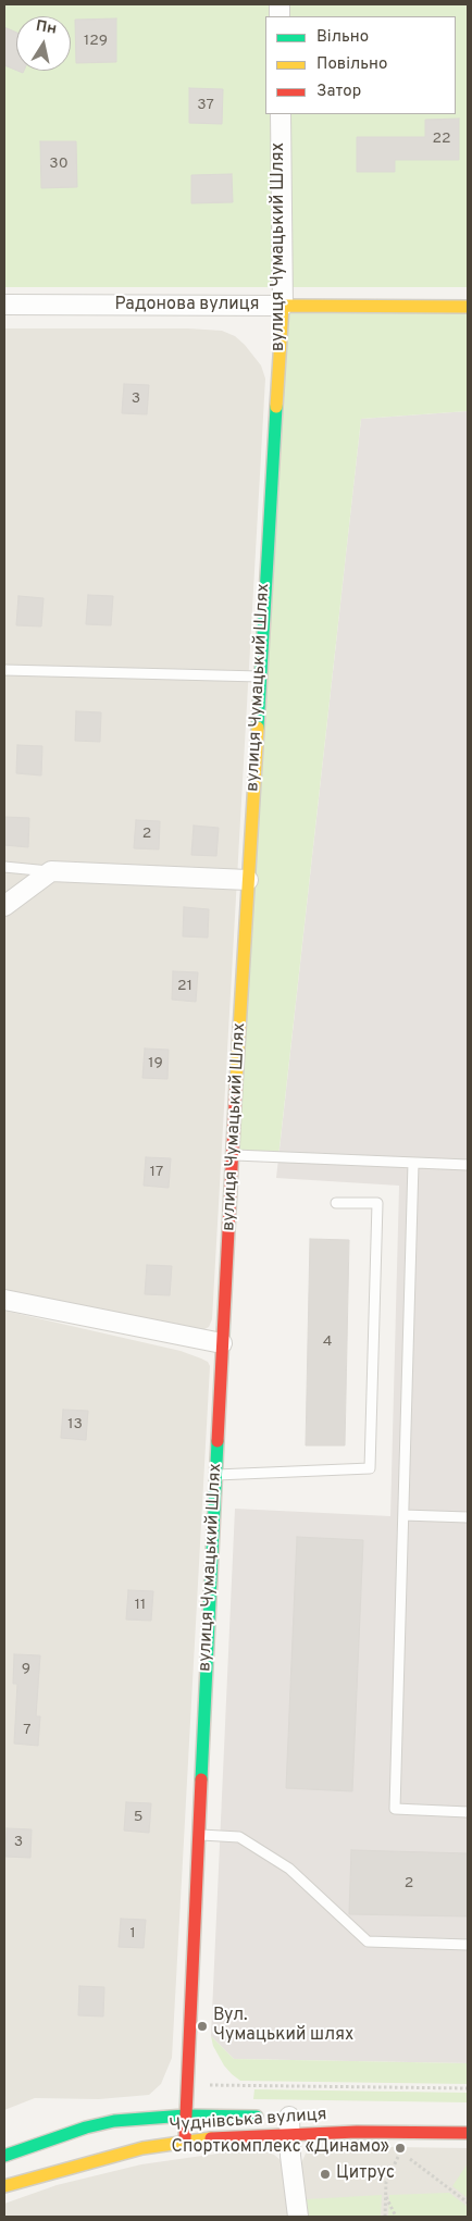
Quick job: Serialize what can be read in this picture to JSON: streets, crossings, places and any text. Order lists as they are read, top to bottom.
{
  "streets": {
    "street": ["вулиця Чумацький Шлях", "Радонова вулиця", "Чуднівська вулиця"]
  },
  "crossings": [
    ["вулиця Чумацький Шлях", "Радонова вулиця"],
    ["вулиця Чумацький Шлях", "Чуднівська вулиця"]
  ],
  "places": ["Вул. Чумацький шлях", "Спорткомплекс «Динамо»", "Цитрус"],
  "house_numbers": [
    "129",
    "37",
    "22",
    "30",
    "3",
    "2",
    "21",
    "19",
    "17",
    "4",
    "13",
    "11",
    "9",
    "7",
    "5",
    "3",
    "2",
    "1"
  ],
  "legend": ["Вільно", "Повільно", "Затор"],
  "north": "top"
}
